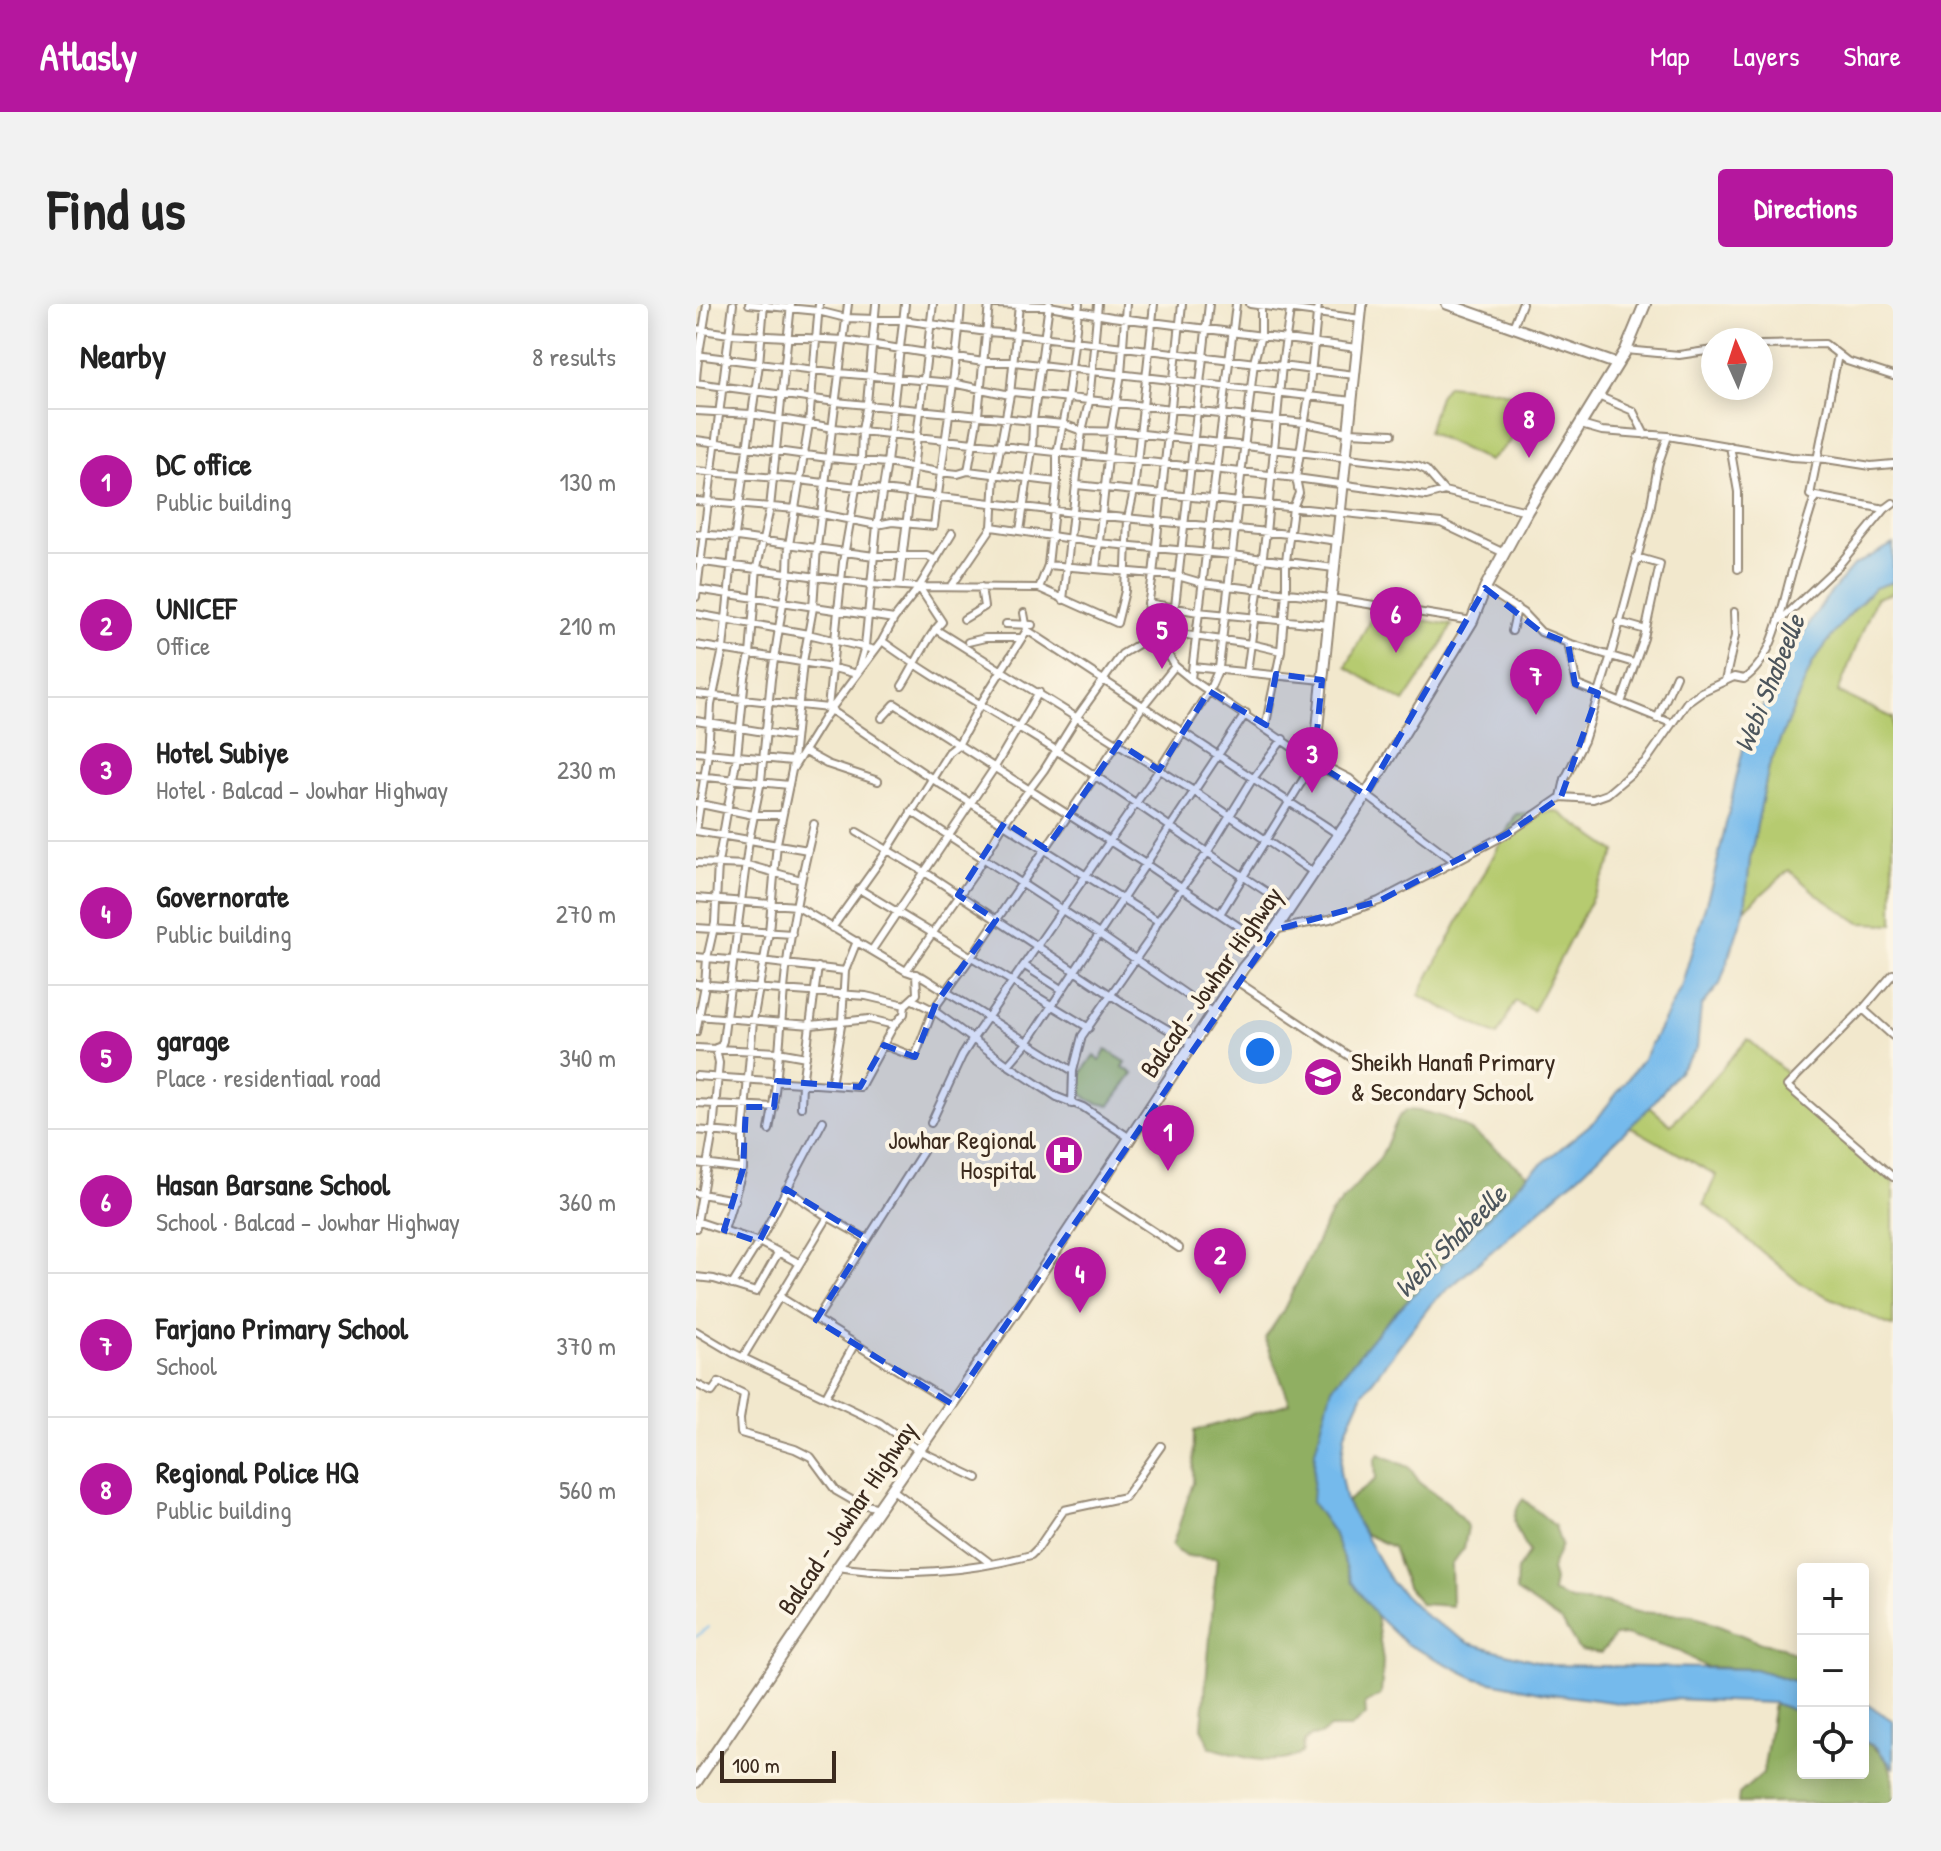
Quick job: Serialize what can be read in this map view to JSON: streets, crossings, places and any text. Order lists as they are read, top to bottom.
{
  "streets": {
    "main road": ["Balcad - Jowhar Highway"]
  },
  "water": ["Webi Shabeelle"],
  "places": {
    "school or university": ["Sheikh Hanafi Primary & Secondary School"],
    "hospital": ["Jowhar Regional Hospital"]
  },
  "scale_bar": "100 m",
  "north": "top",
  "page": {
    "header": "Atlasly",
    "nav": ["Map", "Layers", "Share"],
    "buttons": "Directions",
    "title": "Find us",
    "heading": ["Nearby", "8 results"],
    "pins": [
      "8",
      "6",
      "5",
      "7",
      "3",
      "1",
      "2",
      "4"
    ],
    "list": [
      {
        "mark": "1",
        "name": "DC office",
        "note": "Public building",
        "value": "130 m"
      },
      {
        "mark": "2",
        "name": "UNICEF",
        "note": "Office",
        "value": "210 m"
      },
      {
        "mark": "3",
        "name": "Hotel Subiye",
        "note": "Hotel · Balcad - Jowhar Highway",
        "value": "230 m"
      },
      {
        "mark": "4",
        "name": "Governorate",
        "note": "Public building",
        "value": "270 m"
      },
      {
        "mark": "5",
        "name": "garage",
        "note": "Place · residentiaal road",
        "value": "340 m"
      },
      {
        "mark": "6",
        "name": "Hasan Barsane School",
        "note": "School · Balcad - Jowhar Highway",
        "value": "360 m"
      },
      {
        "mark": "7",
        "name": "Farjano Primary School",
        "note": "School",
        "value": "370 m"
      },
      {
        "mark": "8",
        "name": "Regional Police HQ",
        "note": "Public building",
        "value": "560 m"
      }
    ],
    "map_buttons": ["+", "−"],
    "scale": "100 m"
  }
}
